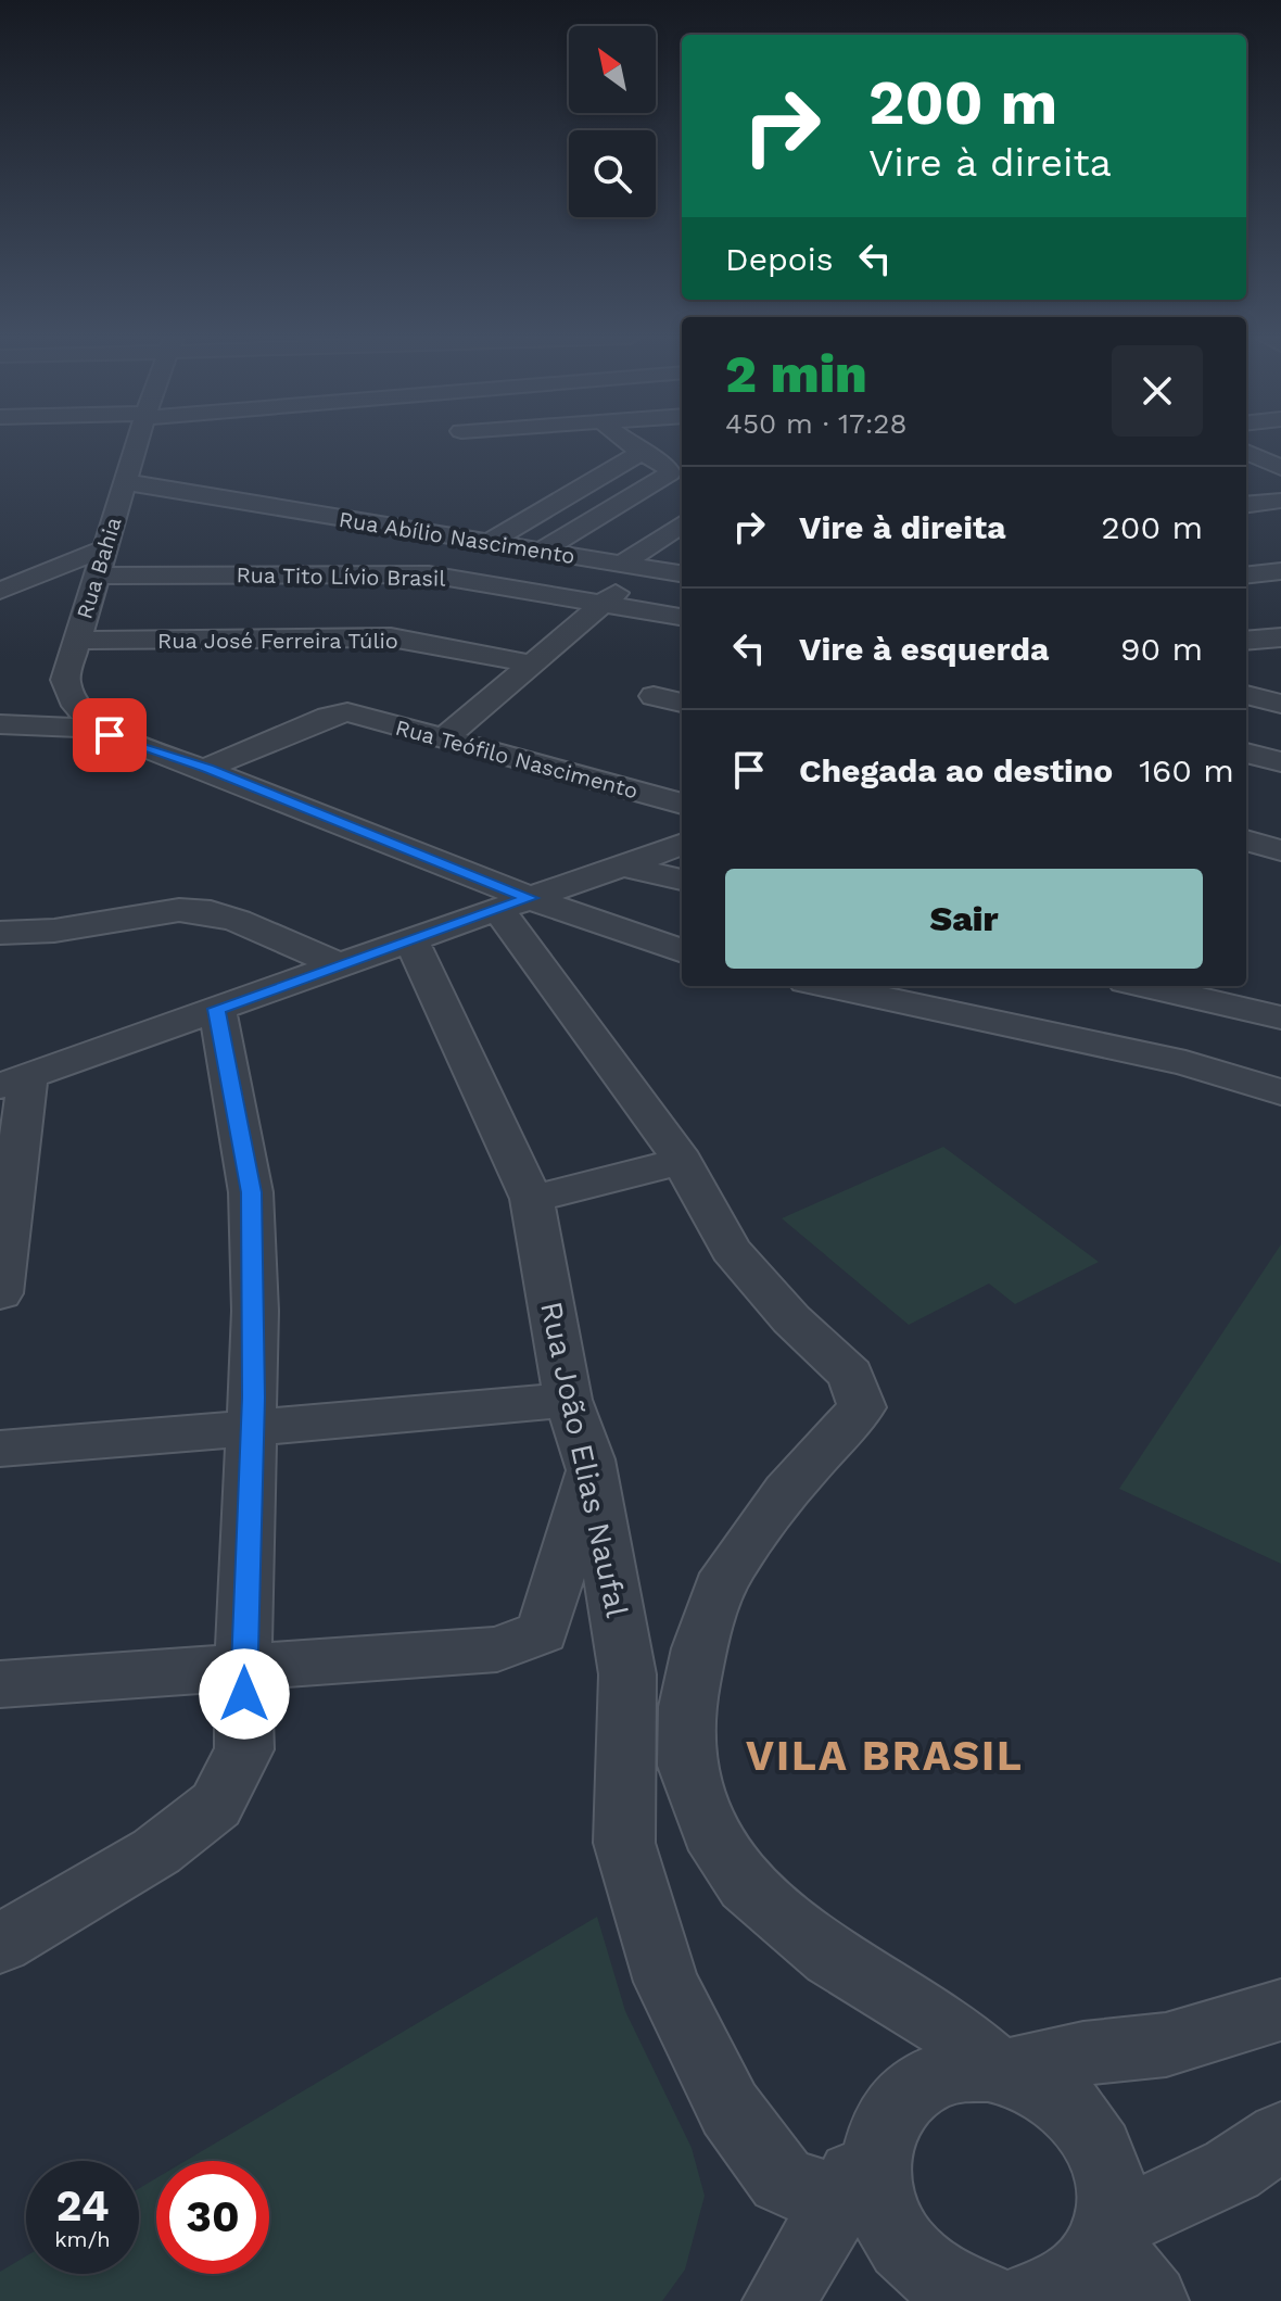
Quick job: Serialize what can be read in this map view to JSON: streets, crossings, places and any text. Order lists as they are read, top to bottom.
{
  "streets": {
    "street": [
      "Rua Abílio Nascimento",
      "Rua Bahia",
      "Rua Tito Lívio Brasil",
      "Rua José Ferreira Túlio",
      "Rua Teófilo Nascimento",
      "Rua João Elias Naufal"
    ]
  },
  "crossings": [
    ["Rua Abílio Nascimento", "Rua Bahia"],
    ["Rua Bahia", "Rua Tito Lívio Brasil"],
    ["Rua Bahia", "Rua José Ferreira Túlio"]
  ],
  "districts": ["VILA BRASIL"],
  "north": "top left",
  "page": {
    "turn": ["200 m", "Vire à direita"],
    "then": "Depois",
    "heading": ["2 min", "450 m · 17:28"],
    "list": [
      {
        "name": "Vire à direita",
        "value": "200 m"
      },
      {
        "name": "Vire à esquerda",
        "value": "90 m"
      },
      {
        "name": "Chegada ao destino",
        "value": "160 m"
      }
    ],
    "buttons": "Sair",
    "speed": "24 km/h",
    "limit": "30"
  }
}
